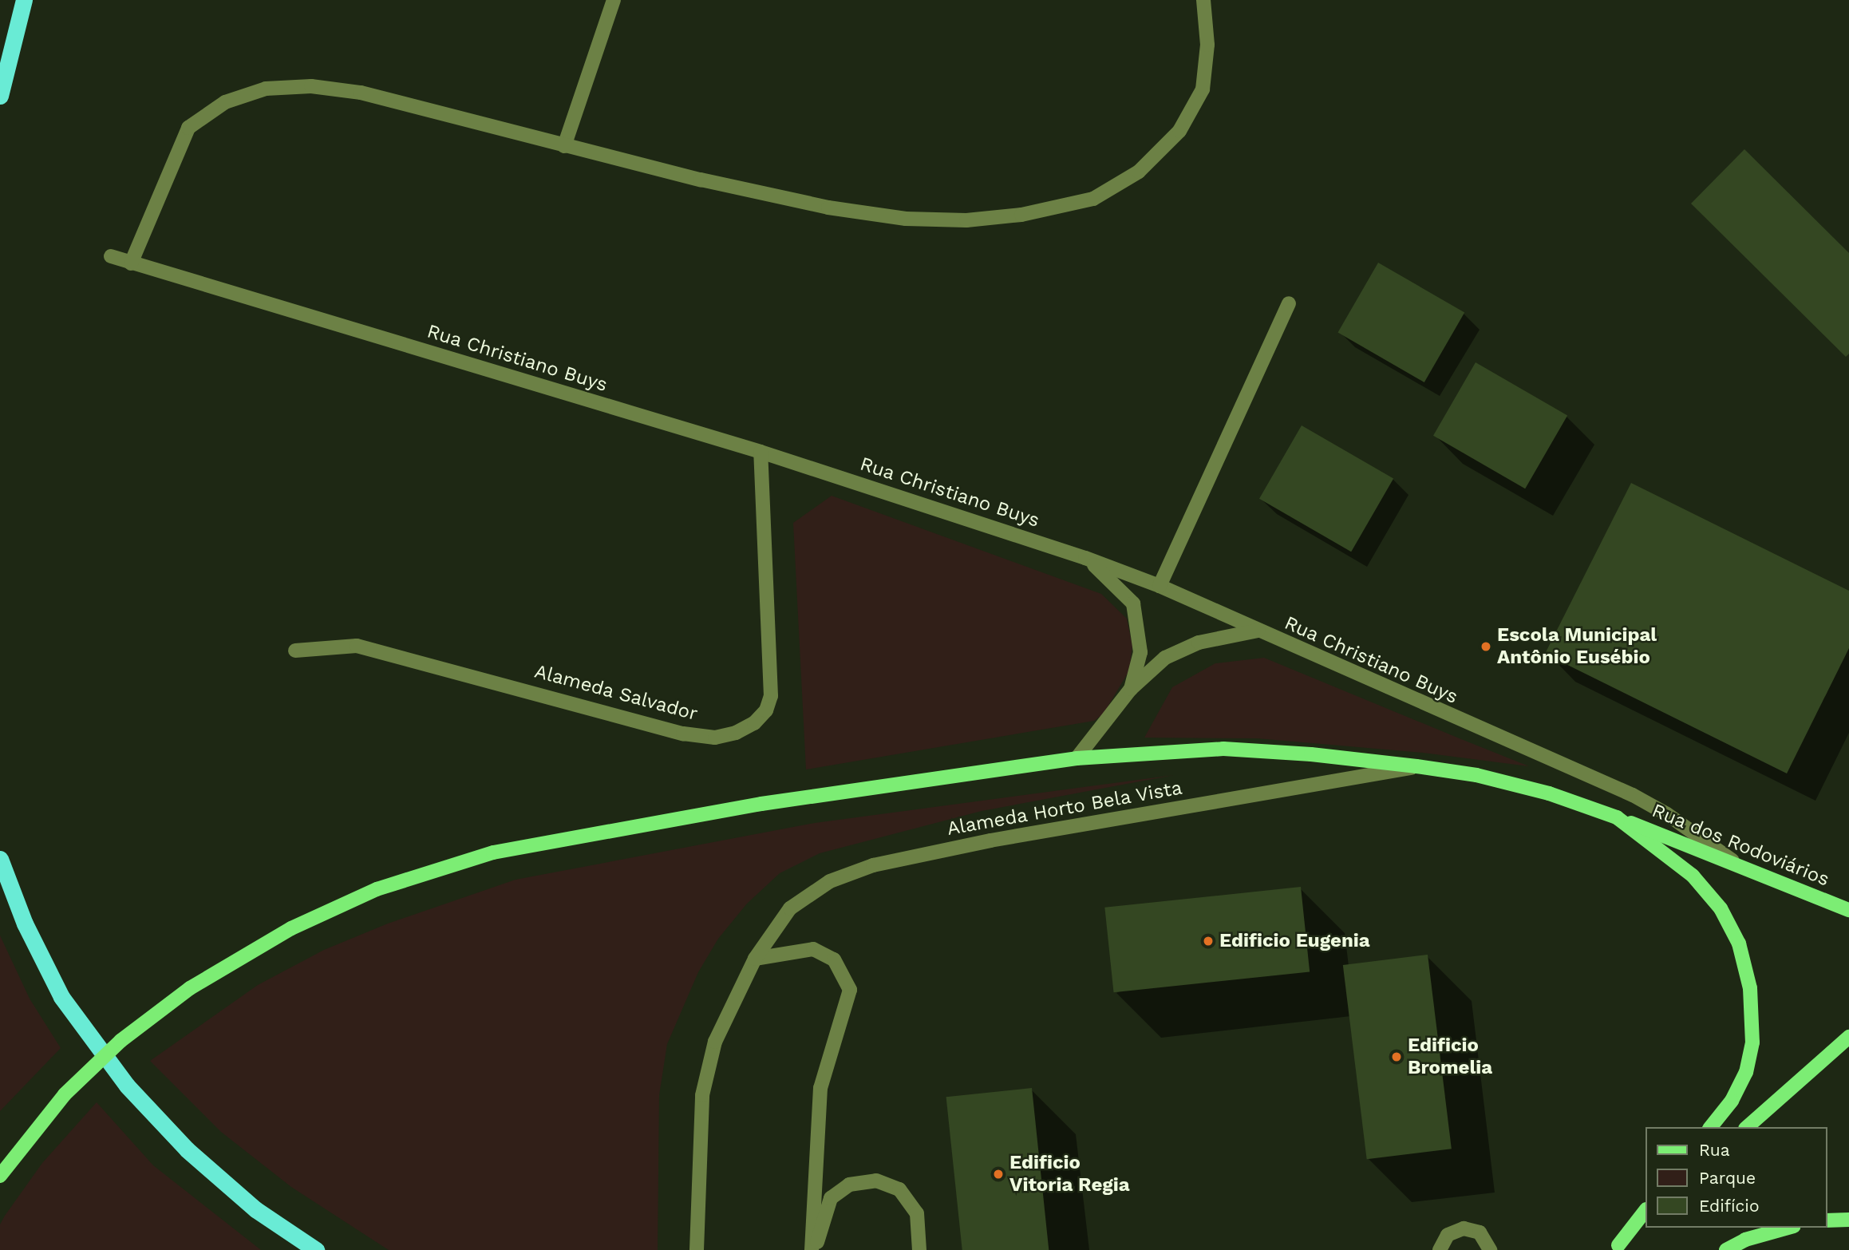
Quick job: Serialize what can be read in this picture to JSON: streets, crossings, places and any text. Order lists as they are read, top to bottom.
{
  "streets": {
    "main road": ["Rua dos Rodoviários"],
    "street": ["Rua Christiano Buys", "Alameda Salvador", "Alameda Horto Bela Vista"]
  },
  "crossings": [
    ["Rua Christiano Buys", "Alameda Salvador"],
    ["Rua Christiano Buys", "Rua dos Rodoviários"],
    ["Alameda Horto Bela Vista", "Rua dos Rodoviários"]
  ],
  "places": [
    "Escola Municipal Antônio Eusébio",
    "Edificio Eugenia",
    "Edificio Bromelia",
    "Edificio Vitoria Regia"
  ],
  "legend": ["Rua", "Parque", "Edifício"]
}
